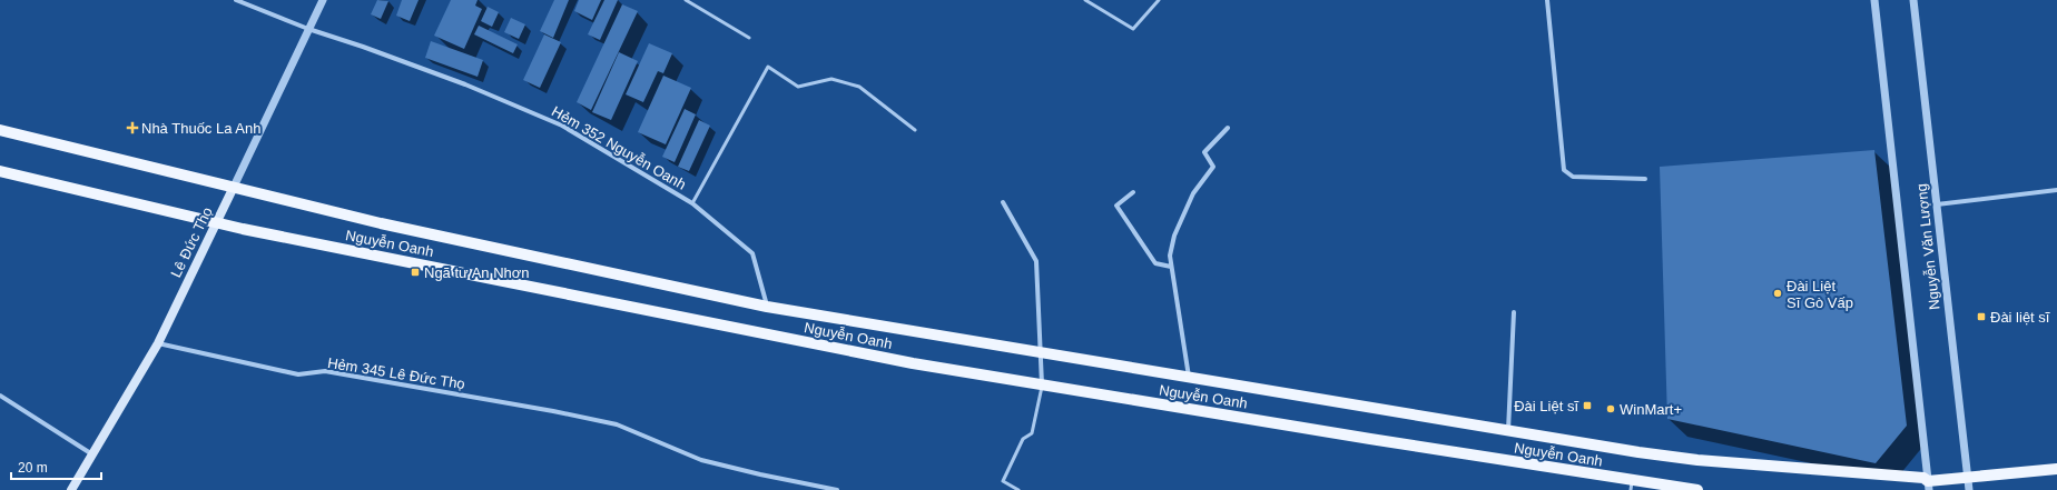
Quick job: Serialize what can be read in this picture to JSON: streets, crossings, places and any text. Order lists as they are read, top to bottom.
{
  "streets": {
    "main road": ["Lê Đức Thọ", "Nguyễn Oanh"],
    "street": ["Hẻm 352 Nguyễn Oanh", "Nguyễn Văn Lượng", "Hẻm 345 Lê Đức Thọ"]
  },
  "crossings": [
    ["Hẻm 352 Nguyễn Oanh", "Lê Đức Thọ"],
    ["Hẻm 352 Nguyễn Oanh", "Nguyễn Oanh"],
    ["Lê Đức Thọ", "Nguyễn Oanh"],
    ["Lê Đức Thọ", "Hẻm 345 Lê Đức Thọ"],
    ["Nguyễn Oanh", "Nguyễn Văn Lượng"]
  ],
  "places": {
    "health": ["Nhà Thuốc La Anh"],
    "transit": ["Ngã tư An Nhơn", "Đài liệt sĩ", "Đài Liệt sĩ"],
    "other": ["Đài Liệt Sĩ Gò Vấp", "WinMart+"]
  },
  "scale_bar": "20 m"
}
